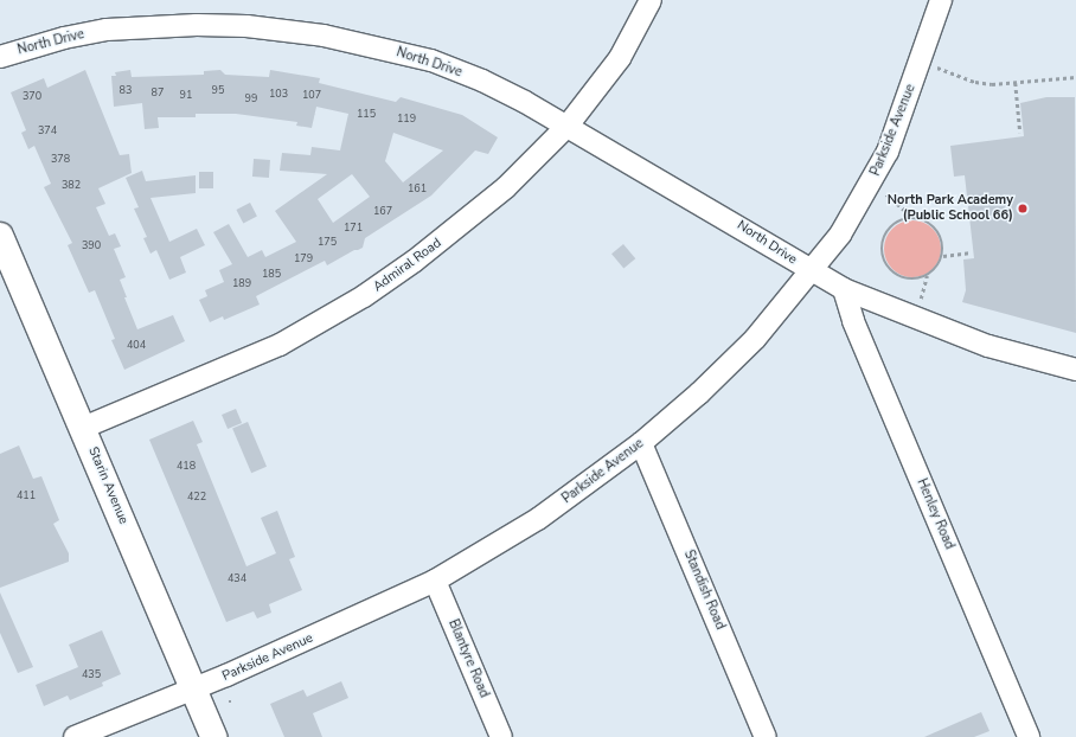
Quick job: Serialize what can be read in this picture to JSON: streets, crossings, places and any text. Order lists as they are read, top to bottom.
{
  "streets": {
    "street": [
      "North Drive",
      "Parkside Avenue",
      "Admiral Road",
      "Starin Avenue",
      "Henley Road",
      "Standish Road",
      "Blantyre Road"
    ]
  },
  "crossings": [
    ["North Drive", "Parkside Avenue"],
    ["North Drive", "Admiral Road"],
    ["North Drive", "Henley Road"],
    ["Parkside Avenue", "Starin Avenue"],
    ["Parkside Avenue", "Standish Road"],
    ["Parkside Avenue", "Blantyre Road"],
    ["Admiral Road", "Starin Avenue"]
  ],
  "places": ["North Park Academy (Public School 66)"],
  "house_numbers": [
    "83",
    "95",
    "87",
    "103",
    "91",
    "107",
    "370",
    "99",
    "115",
    "119",
    "374",
    "378",
    "382",
    "161",
    "167",
    "171",
    "175",
    "390",
    "179",
    "185",
    "189",
    "404",
    "418",
    "411",
    "422",
    "434",
    "435"
  ]
}
